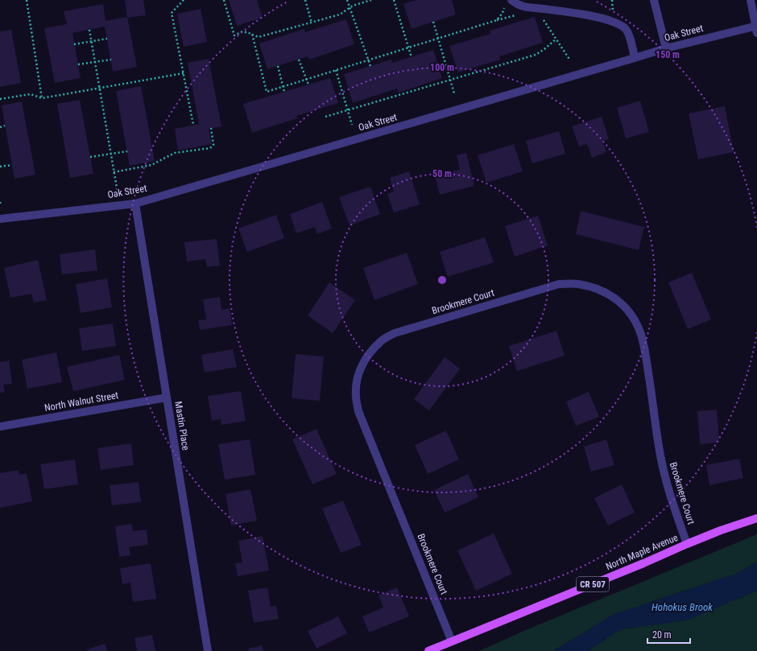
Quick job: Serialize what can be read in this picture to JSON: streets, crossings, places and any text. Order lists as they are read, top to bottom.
{
  "streets": {
    "main road": ["North Maple Avenue", "CR 507"],
    "street": [
      "Oak Street",
      "Brookmere Court",
      "North Walnut Street",
      "Mastin Place"
    ]
  },
  "crossings": [
    ["Oak Street", "Mastin Place"],
    ["Brookmere Court", "North Maple Avenue"],
    ["North Walnut Street", "Mastin Place"]
  ],
  "water": ["Hohokus Brook"],
  "scale_bar": "20 m",
  "rings": ["150 m", "100 m", "50 m"]
}
